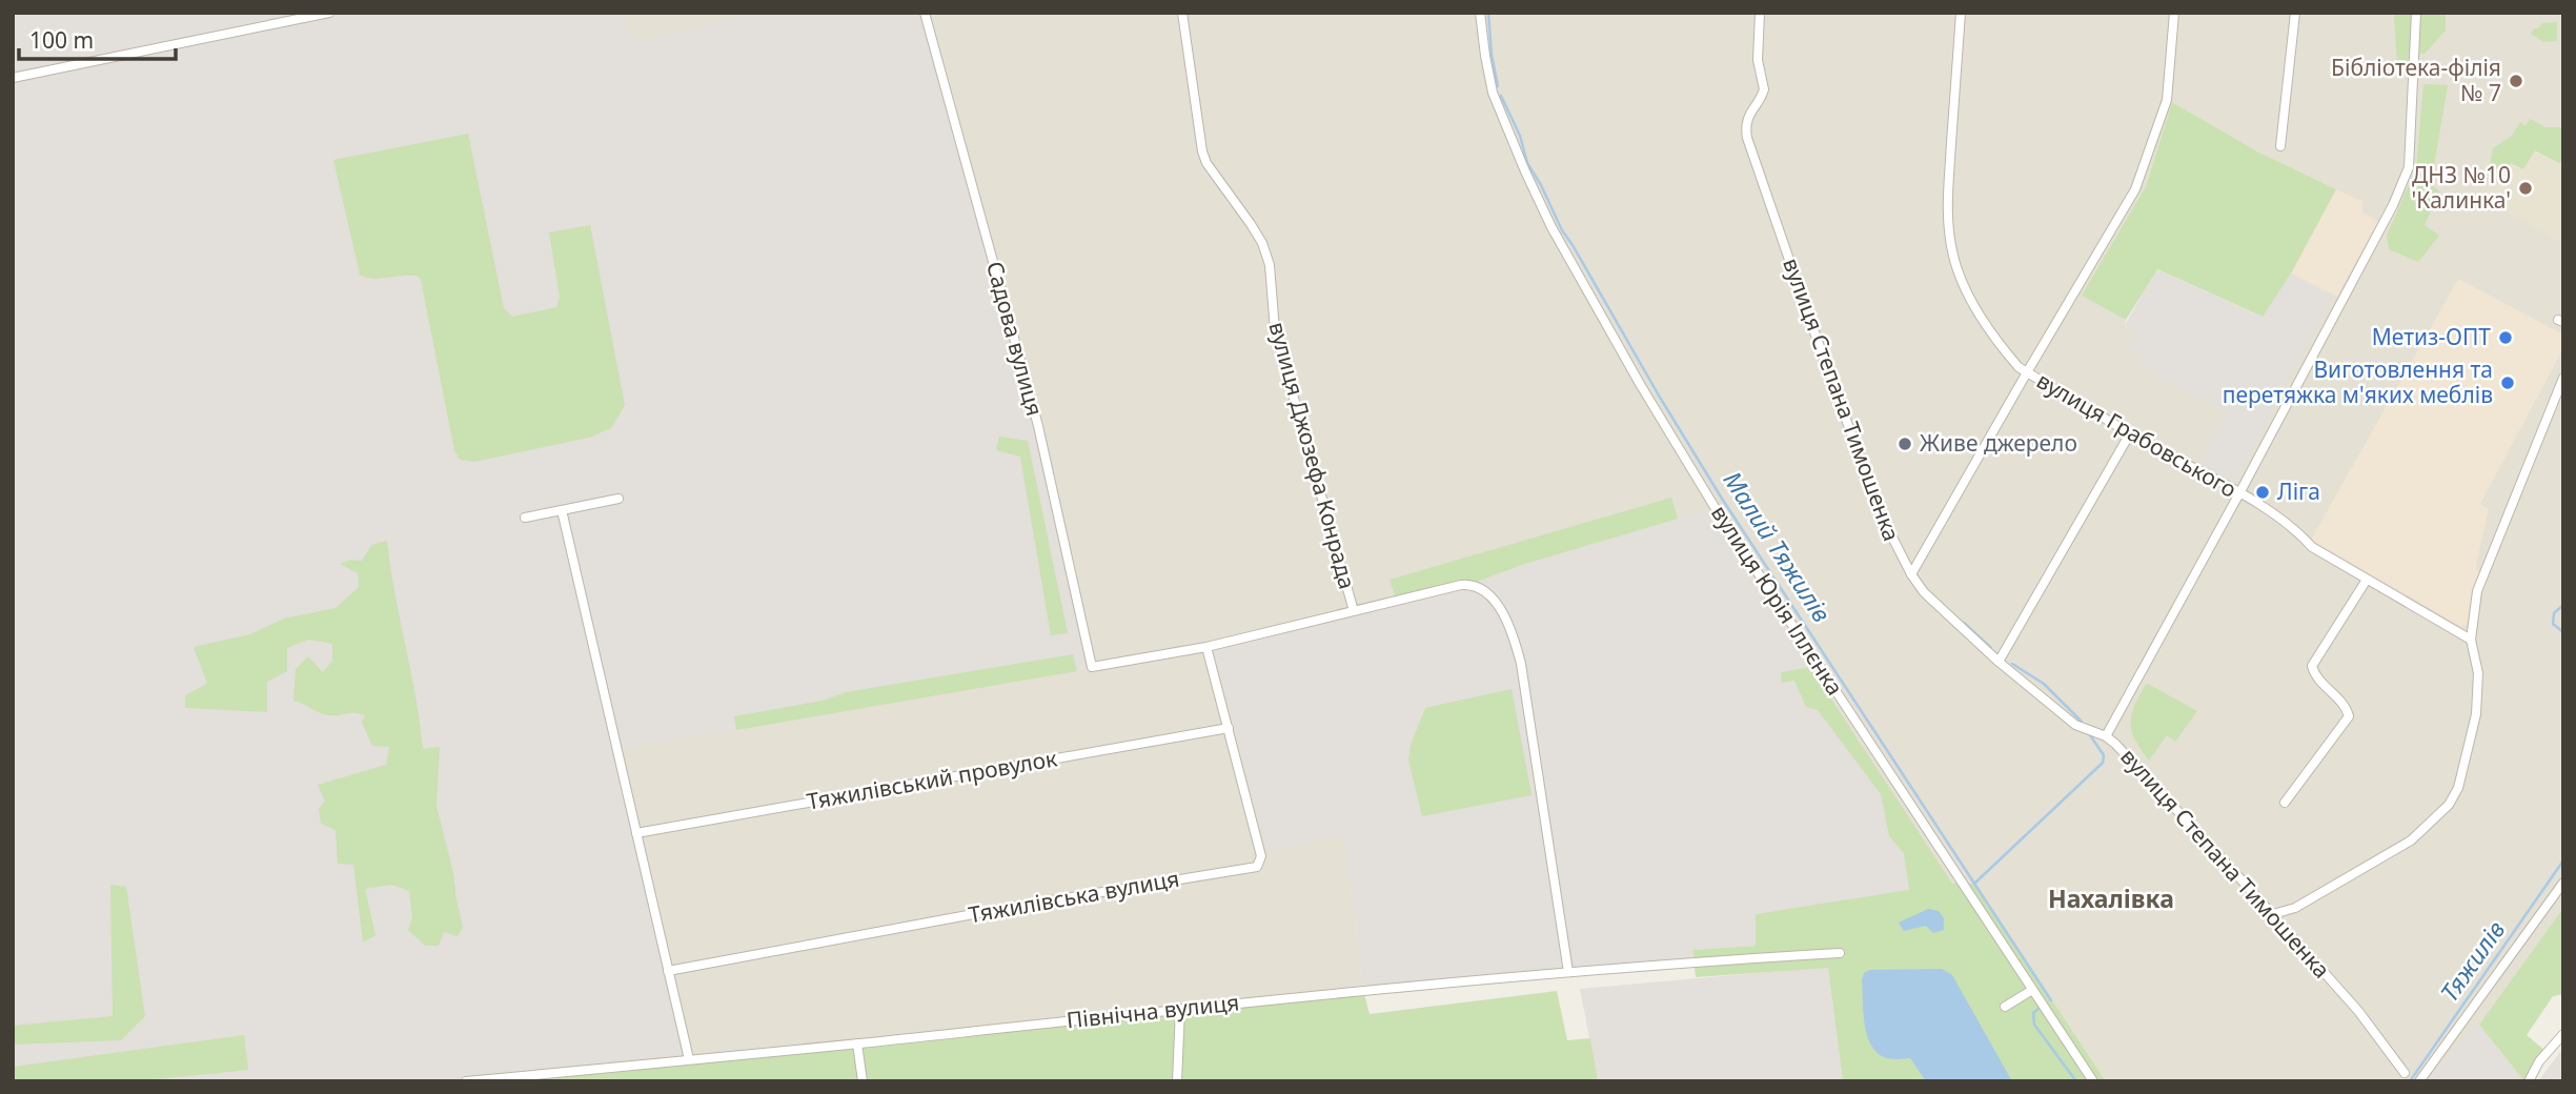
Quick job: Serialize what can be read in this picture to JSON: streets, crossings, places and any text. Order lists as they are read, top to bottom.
{
  "streets": {
    "street": [
      "Садова вулиця",
      "вулиця Степана Тимошенка",
      "вулиця Грабовського",
      "вулиця Джозефа Конрада",
      "вулиця Юрія Іллєнка",
      "Тяжилівський провулок",
      "Тяжилівська вулиця",
      "Північна вулиця"
    ]
  },
  "crossings": [
    ["Садова вулиця", "Тяжилівська вулиця"],
    ["Тяжилівський провулок", "Тяжилівська вулиця"]
  ],
  "districts": ["Нахалівка"],
  "water": ["Малий Тяжилів", "Тяжилів"],
  "places": [
    "Бібліотека-філія № 7",
    "ДНЗ №10 'Калинка'",
    "Метиз-ОПТ",
    "Виготовлення та перетяжка м'яких меблів",
    "Живе джерело",
    "Ліга"
  ],
  "scale_bar": "100 m"
}
